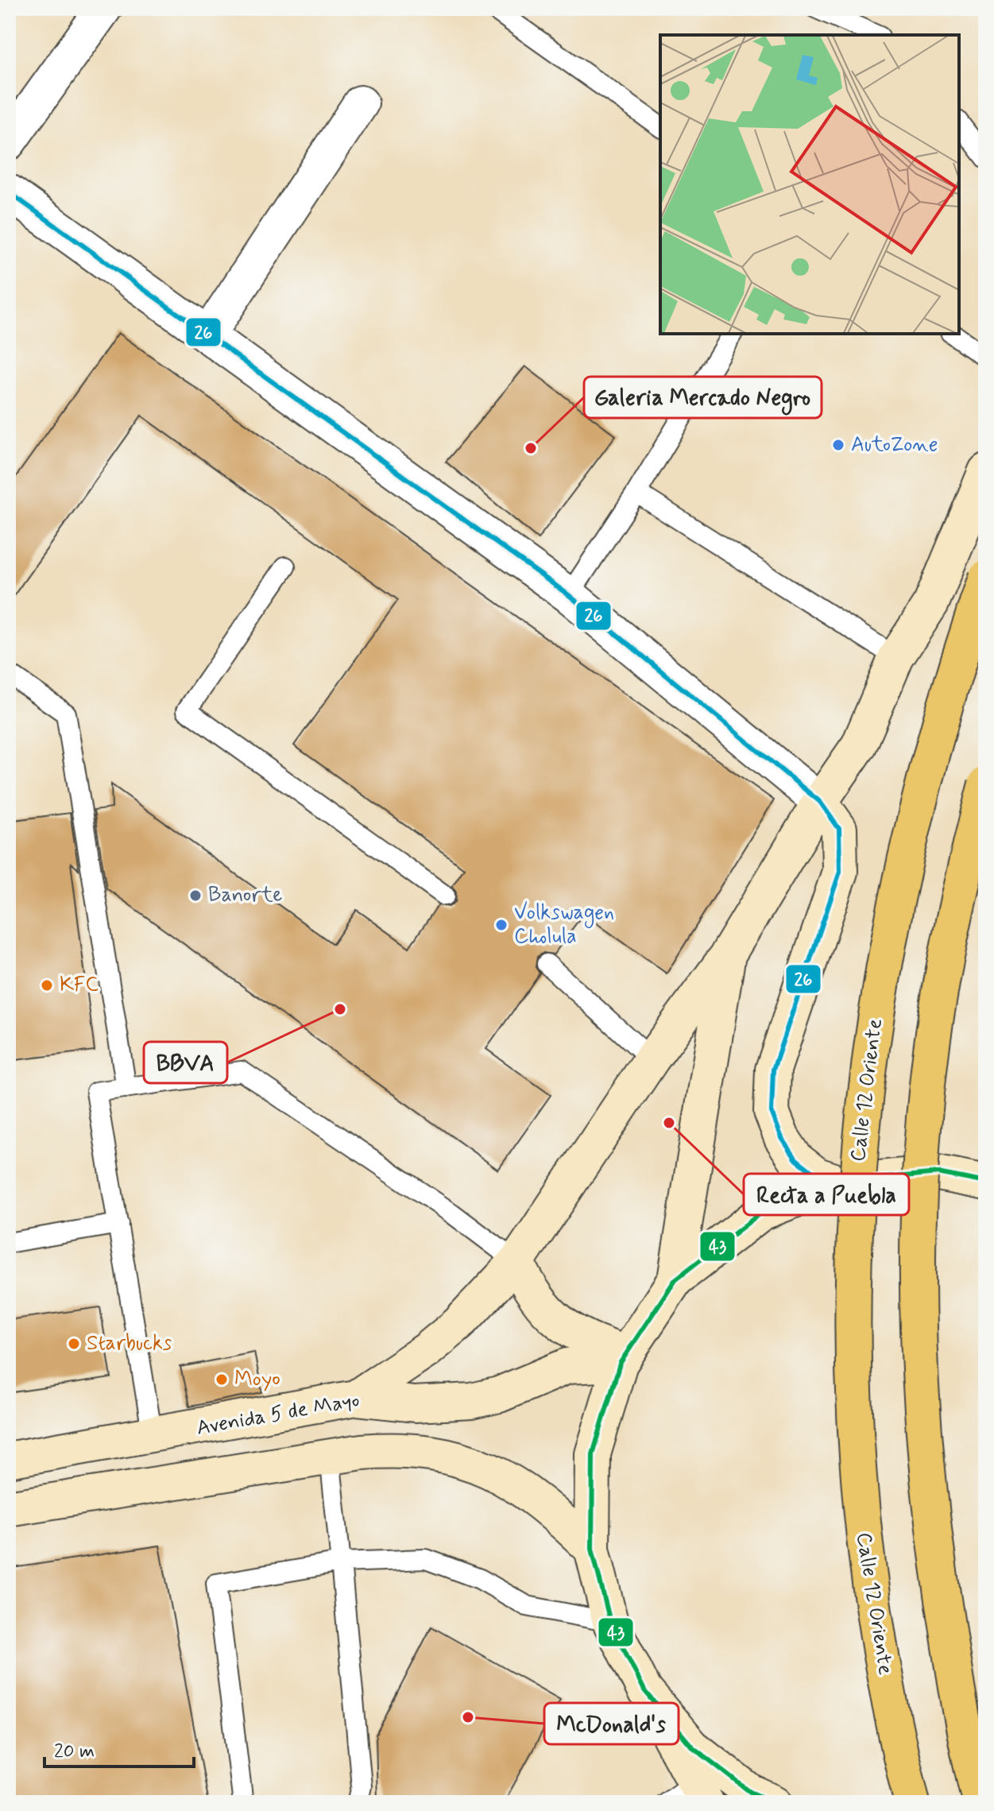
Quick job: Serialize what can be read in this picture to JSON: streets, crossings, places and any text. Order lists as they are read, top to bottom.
{
  "streets": {
    "main road": ["Calle 12 Oriente", "Avenida 5 de Mayo"]
  },
  "places": [
    "AutoZone",
    "Galeria Mercado Negro",
    "Banorte",
    "Volkswagen Cholula",
    "KFC",
    "BBVA",
    "Recta a Puebla",
    "Starbucks",
    "Moyo",
    "McDonald's"
  ],
  "lines": ["transit line 26", "transit line 43"],
  "scale_bar": "20 m"
}
